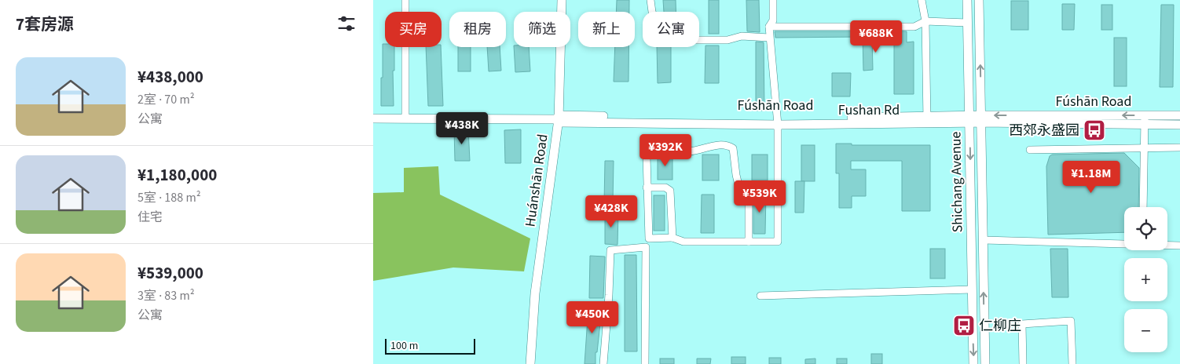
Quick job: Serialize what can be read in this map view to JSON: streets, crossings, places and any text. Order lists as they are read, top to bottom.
{
  "streets": {
    "main road": [
      "Fúshān Road",
      "Fushan Rd",
      "Huánshān Road",
      "Shichang Avenue"
    ]
  },
  "crossings": [
    ["Fúshān Road", "Fushan Rd"],
    ["Fushan Rd", "Huánshān Road"],
    ["Fushan Rd", "Shichang Avenue"]
  ],
  "places": {
    "bus stop": ["西郊永盛园", "仁柳庄"]
  },
  "scale_bar": "100 m",
  "page": {
    "heading": "7套房源",
    "chip": [
      "买房",
      "租房",
      "筛选",
      "新上",
      "公寓"
    ],
    "price": [
      "¥688K",
      "¥438K",
      "¥392K",
      "¥1.18M",
      "¥539K",
      "¥428K",
      "¥450K"
    ],
    "list": [
      {
        "name": "¥438,000",
        "note": "2室 · 70 m² · 公寓"
      },
      {
        "name": "¥1,180,000",
        "note": "5室 · 188 m² · 住宅"
      },
      {
        "name": "¥539,000",
        "note": "3室 · 83 m² · 公寓"
      }
    ],
    "map_buttons": ["+", "−"],
    "scale": "100 m"
  }
}
